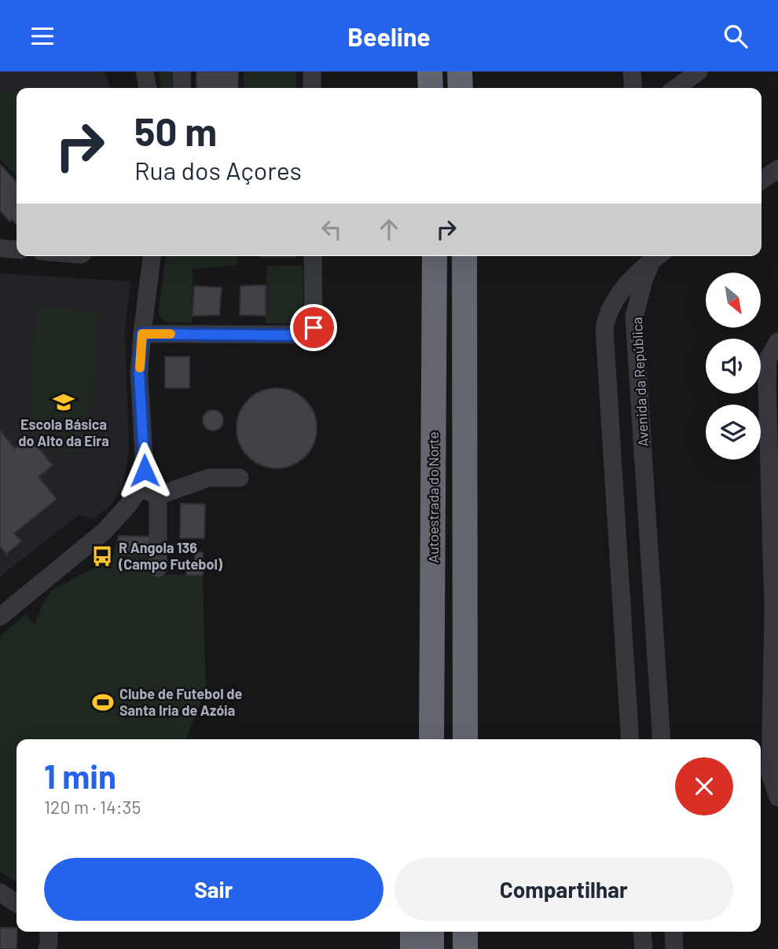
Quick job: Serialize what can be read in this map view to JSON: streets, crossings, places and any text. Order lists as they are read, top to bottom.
{
  "streets": {
    "highway": ["Autoestrada do Norte"],
    "street": ["Avenida da República"]
  },
  "places": {
    "school or university": ["Escola Básica do Alto da Eira"],
    "bus stop": ["R Angola 136 (Campo Futebol)"],
    "sports": ["Clube de Futebol de Santa Iria de Azóia"]
  },
  "north": "bottom right",
  "page": {
    "header": "Beeline",
    "turn": ["50 m", "Rua dos Açores"],
    "heading": ["1 min", "120 m · 14:35"],
    "buttons": ["Sair", "Compartilhar"]
  }
}
